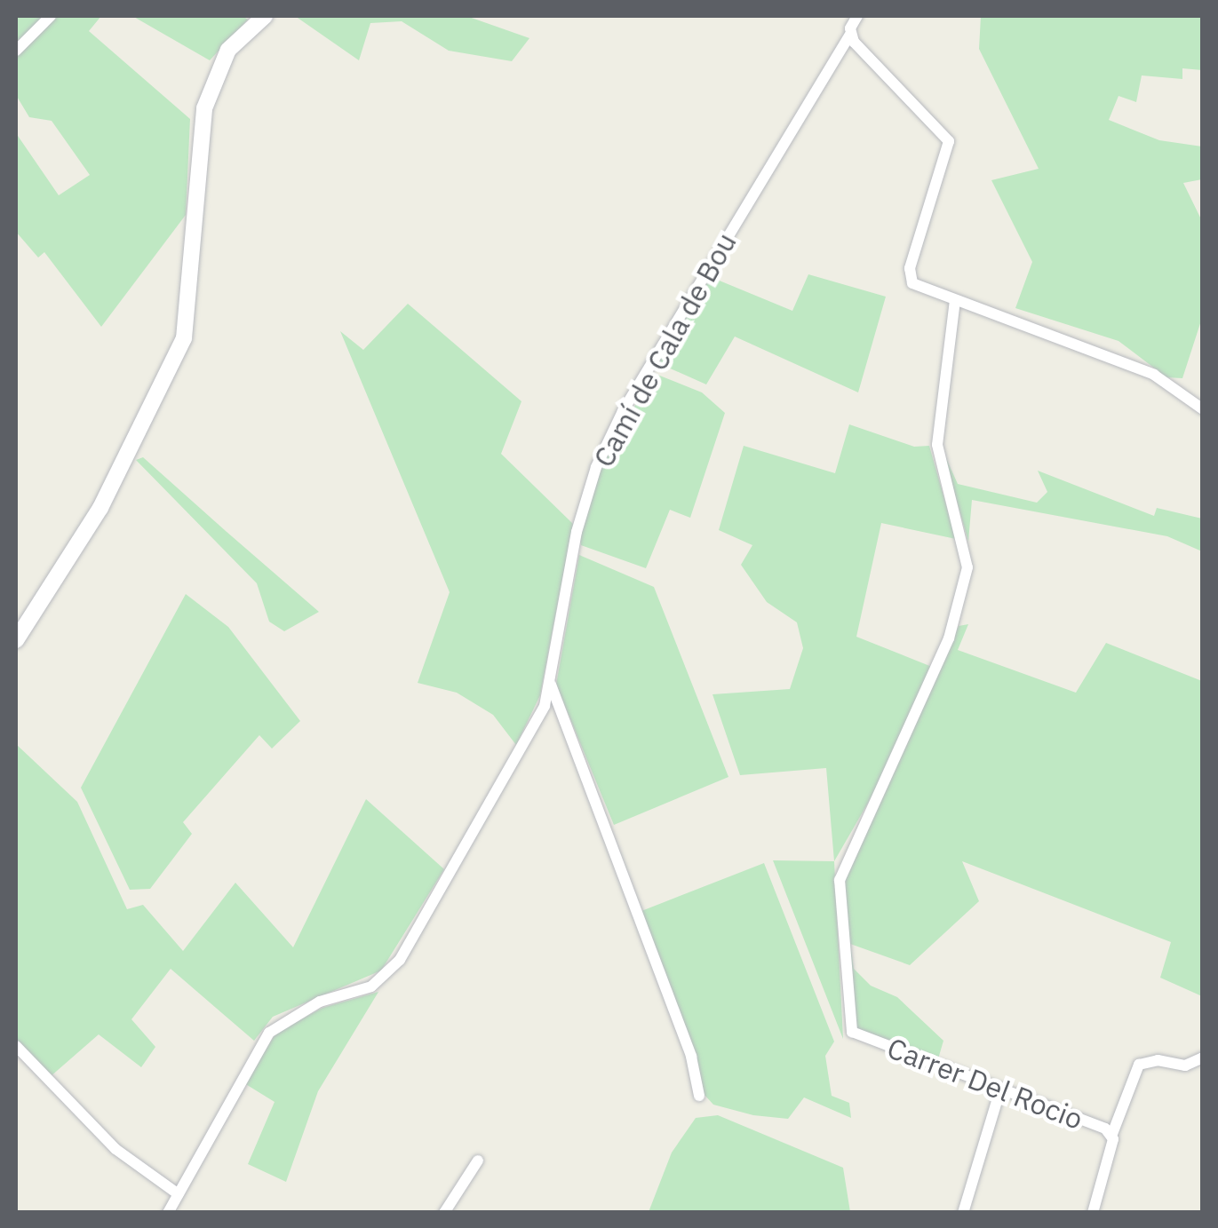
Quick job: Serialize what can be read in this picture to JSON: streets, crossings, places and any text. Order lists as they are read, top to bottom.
{
  "streets": {
    "street": ["Camí de Cala de Bou", "Carrer Del Rocio"]
  }
}
